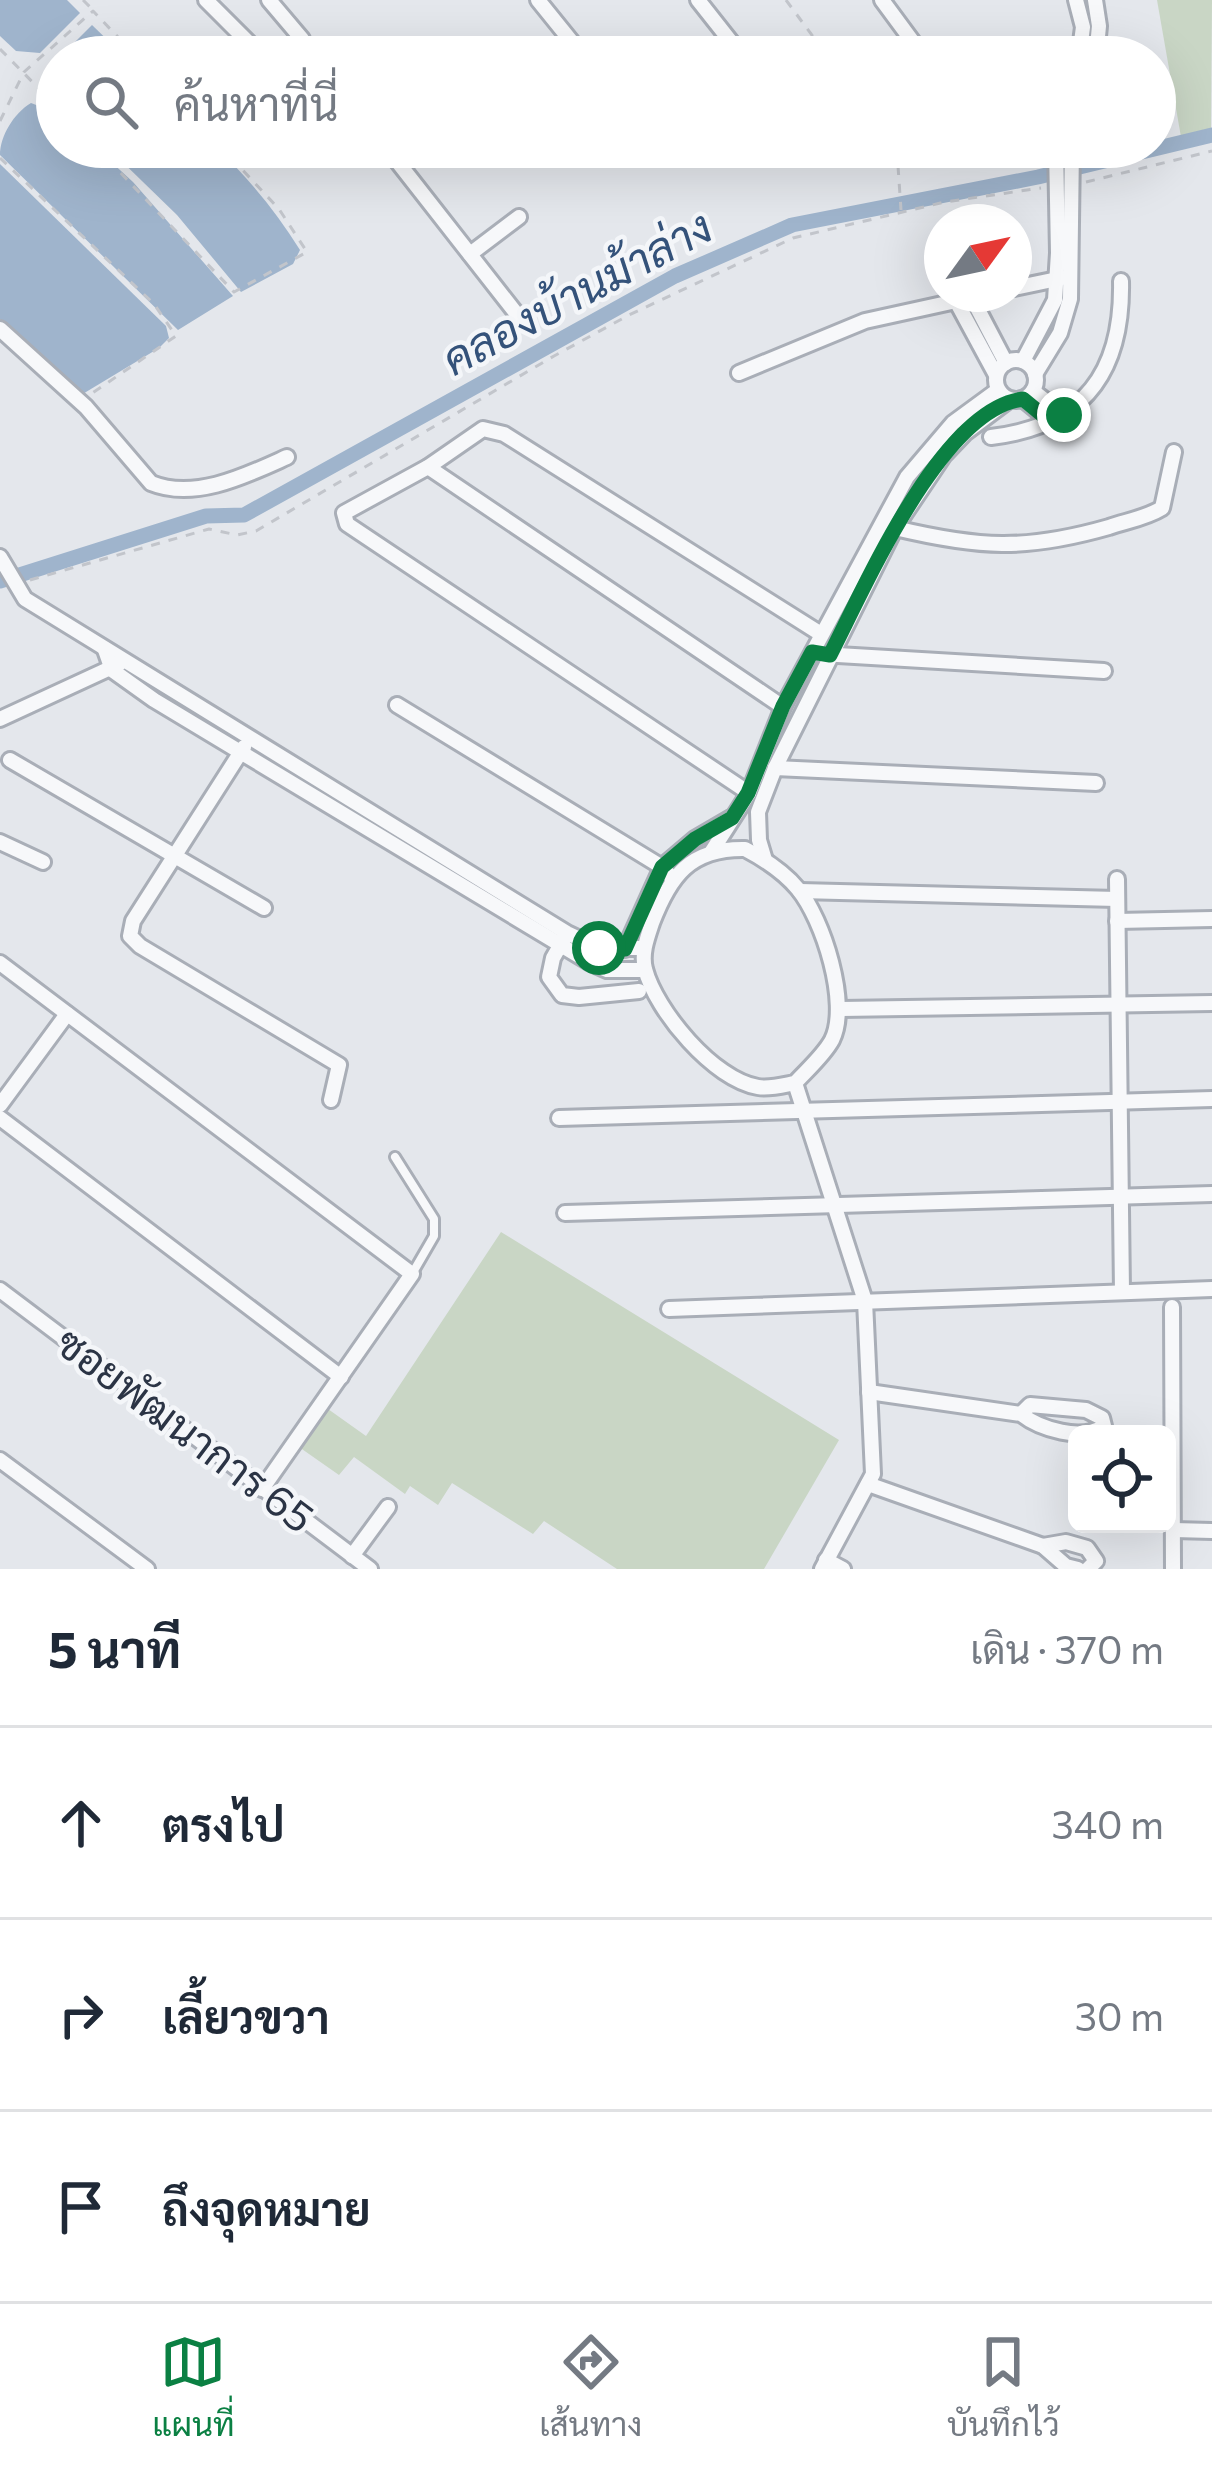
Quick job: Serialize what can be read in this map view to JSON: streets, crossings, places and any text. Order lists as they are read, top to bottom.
{
  "streets": {
    "street": ["ซอยพัฒนาการ 65"]
  },
  "water": ["คลองบ้านม้าล่าง"],
  "north": "top right",
  "page": {
    "search": "ค้นหาที่นี่",
    "heading": ["5 นาที", "เดิน · 370 m"],
    "list": [
      ["ตรงไป", "340 m"],
      ["เลี้ยวขวา", "30 m"],
      "ถึงจุดหมาย"
    ],
    "nav": ["แผนที่", "เส้นทาง", "บันทึกไว้"]
  }
}
